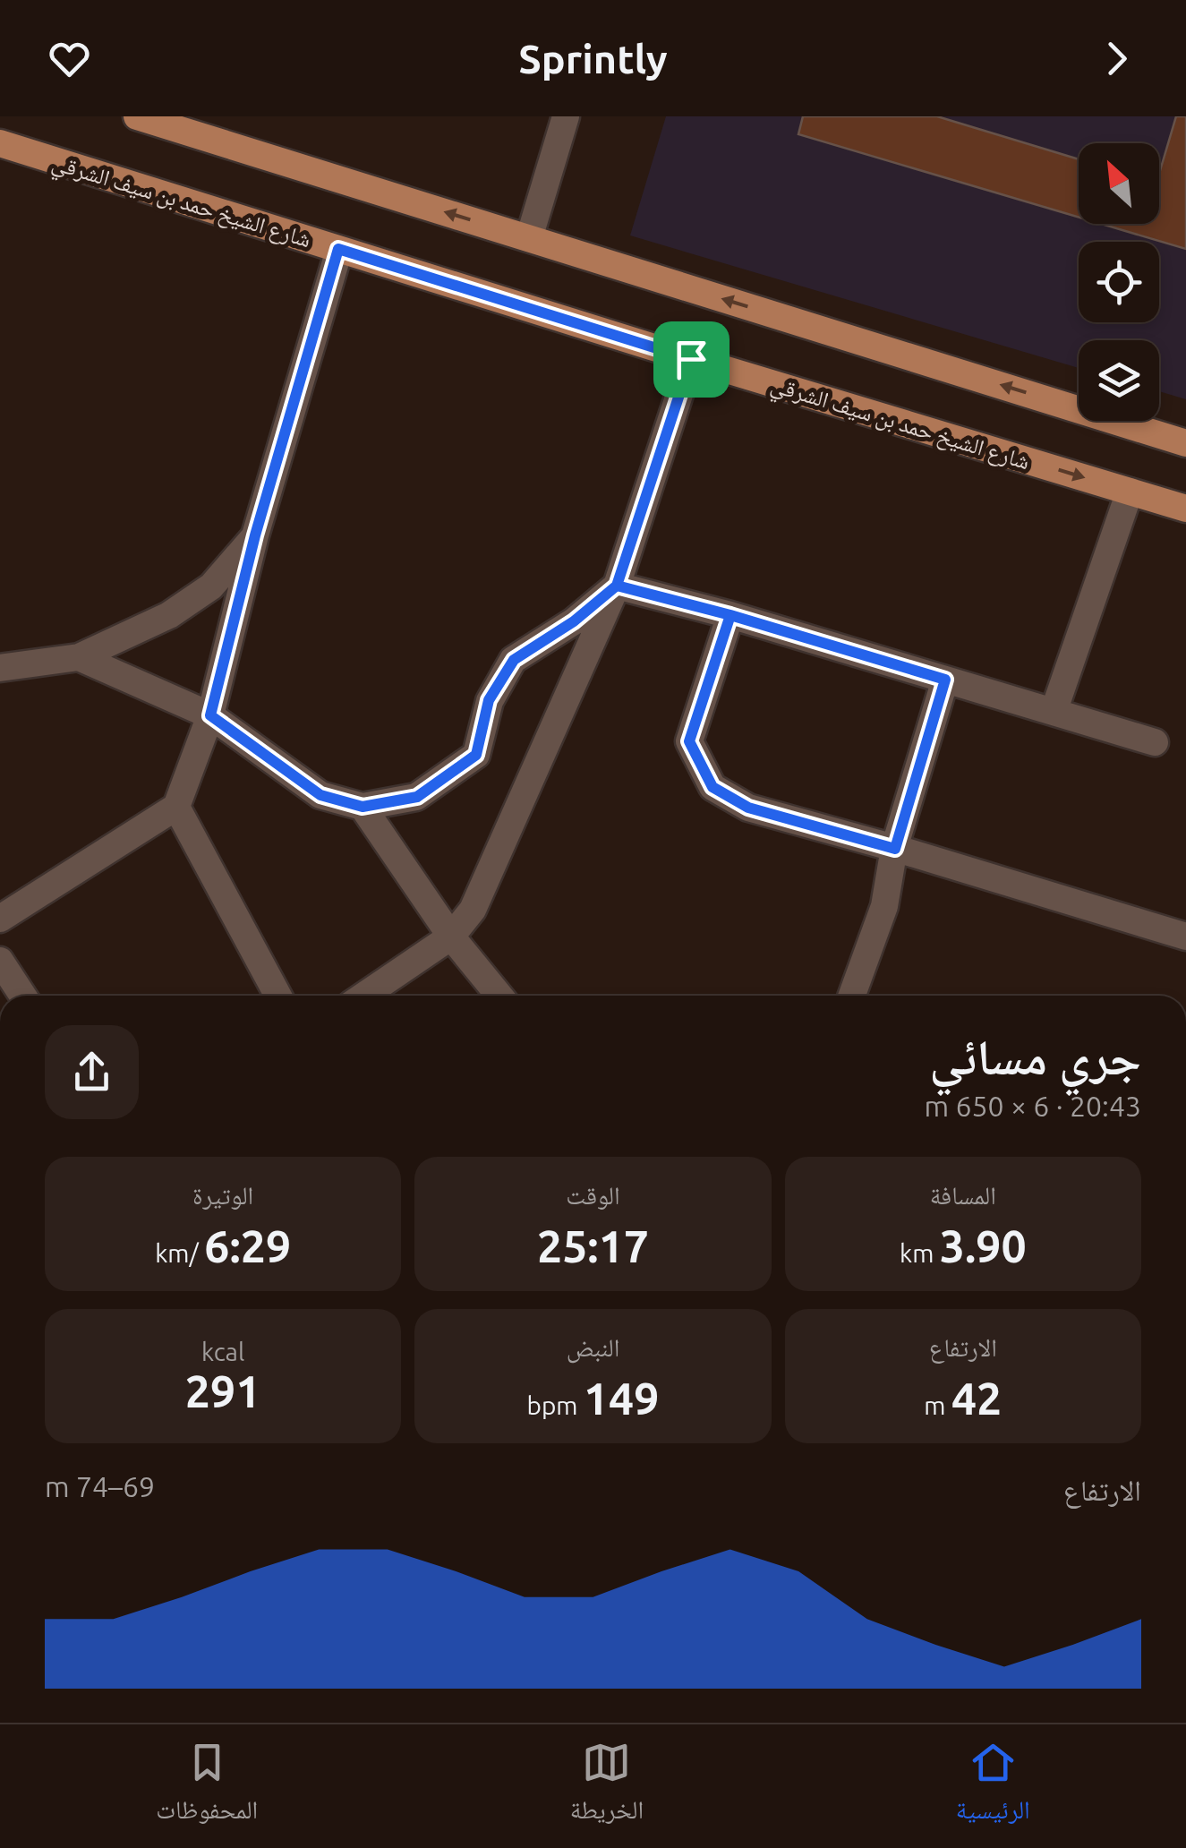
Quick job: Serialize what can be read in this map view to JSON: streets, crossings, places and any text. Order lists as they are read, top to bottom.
{
  "streets": {
    "main road": ["شارع الشيخ حمد بن سيف الشرقي"]
  },
  "north": "top left",
  "page": {
    "header": "Sprintly",
    "heading": ["جري مسائي", "20:43 · 6 × 650 m"],
    "stats": [
      ["المسافة", "3.90 km"],
      ["الوقت", "25:17"],
      ["الوتيرة", "6:29 /km"],
      ["الارتفاع", "42 m"],
      ["النبض", "149 bpm"],
      ["kcal", "291"]
    ],
    "chart": ["الارتفاع", "69–74 m"],
    "tabs": ["الرئيسية", "الخريطة", "المحفوظات"]
  }
}
